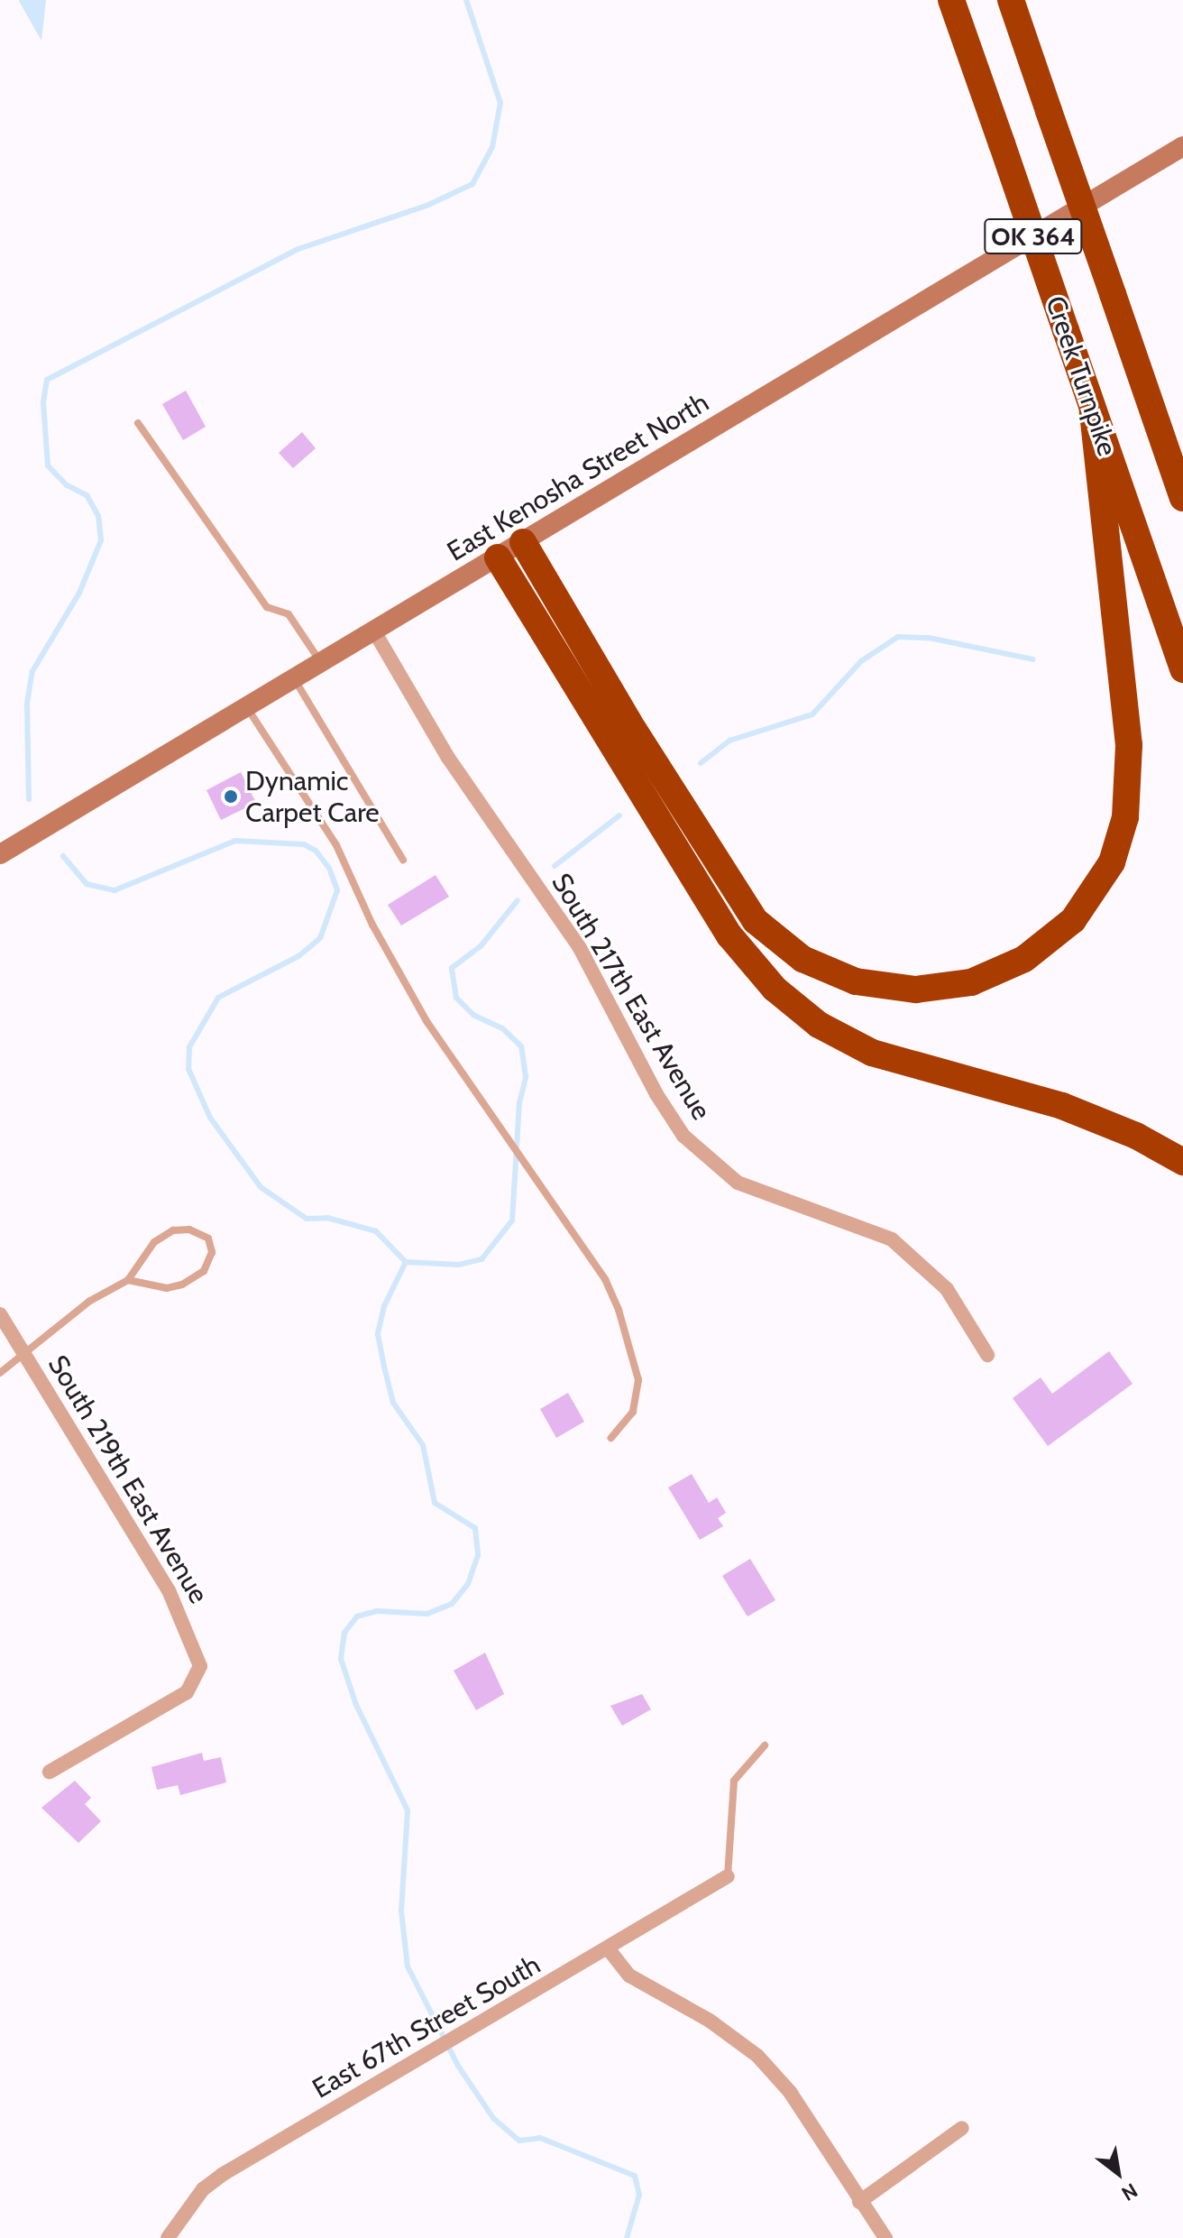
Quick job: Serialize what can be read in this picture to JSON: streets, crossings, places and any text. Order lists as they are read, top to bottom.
{
  "streets": {
    "highway": ["OK 364", "Creek Turnpike"],
    "main road": ["East Kenosha Street North"],
    "street": ["South 217th East Avenue", "South 219th East Avenue", "East 67th Street South"]
  },
  "crossings": [
    ["East Kenosha Street North", "South 217th East Avenue"]
  ],
  "places": ["Dynamic Carpet Care"],
  "north": "bottom right"
}
